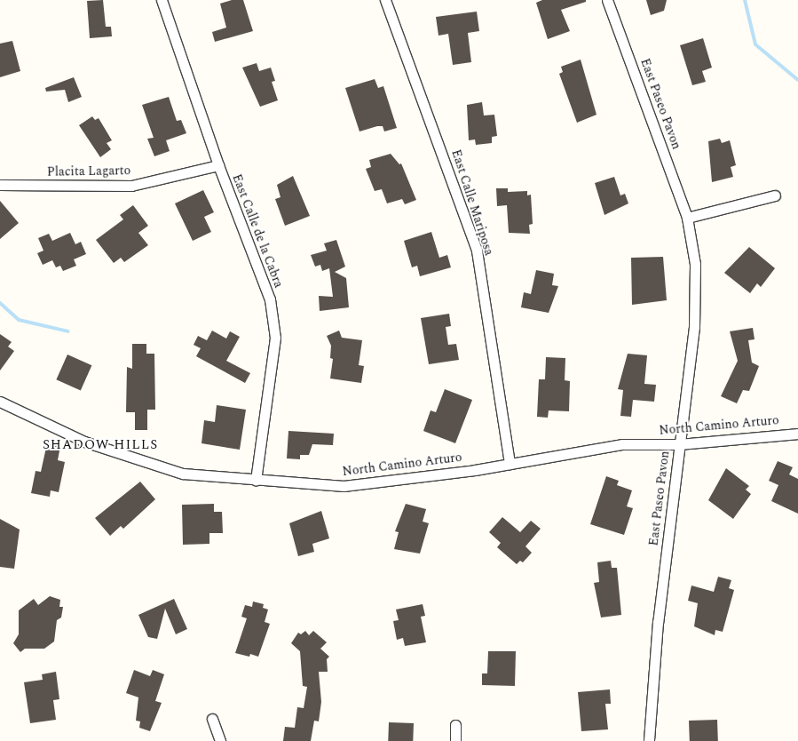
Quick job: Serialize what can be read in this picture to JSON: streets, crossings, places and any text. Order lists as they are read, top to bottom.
{
  "streets": {
    "street": [
      "East Paseo Pavon",
      "Placita Lagarto",
      "East Calle Mariposa",
      "East Calle de la Cabra",
      "North Camino Arturo"
    ]
  },
  "crossings": [
    ["East Paseo Pavon", "North Camino Arturo"],
    ["Placita Lagarto", "East Calle de la Cabra"],
    ["East Calle Mariposa", "North Camino Arturo"],
    ["East Calle de la Cabra", "North Camino Arturo"]
  ],
  "districts": ["SHADOW HILLS"]
}
